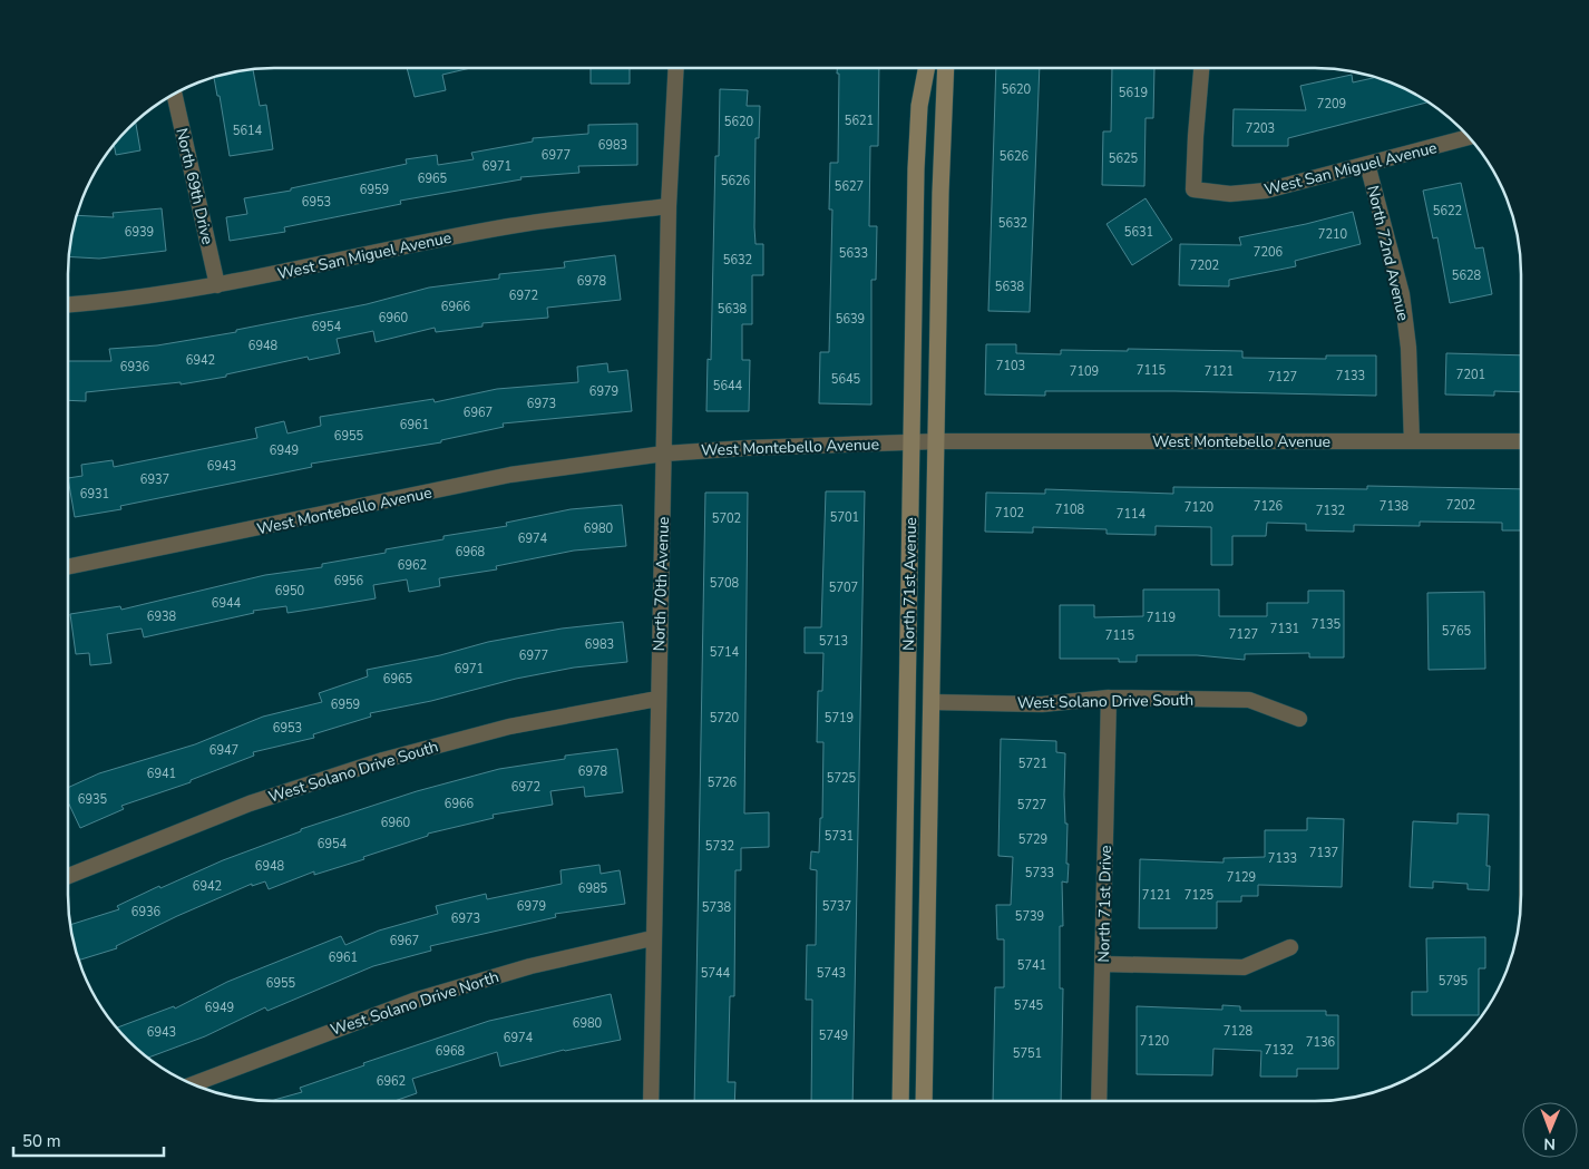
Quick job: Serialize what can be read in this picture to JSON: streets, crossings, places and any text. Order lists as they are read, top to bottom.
{
  "streets": {
    "street": [
      "West San Miguel Avenue",
      "North 69th Drive",
      "North 72nd Avenue",
      "West Montebello Avenue",
      "North 70th Avenue",
      "North 71st Avenue",
      "West Solano Drive South",
      "North 71st Drive",
      "West Solano Drive North"
    ]
  },
  "crossings": [
    ["West San Miguel Avenue", "North 69th Drive"],
    ["West San Miguel Avenue", "North 72nd Avenue"],
    ["West San Miguel Avenue", "North 70th Avenue"],
    ["North 72nd Avenue", "West Montebello Avenue"],
    ["West Montebello Avenue", "North 70th Avenue"],
    ["West Montebello Avenue", "North 71st Avenue"],
    ["North 70th Avenue", "West Solano Drive South"],
    ["North 70th Avenue", "West Solano Drive North"],
    ["North 71st Avenue", "West Solano Drive South"],
    ["West Solano Drive South", "North 71st Drive"]
  ],
  "house_numbers": [
    "5620",
    "5619",
    "7209",
    "5621",
    "5620",
    "7203",
    "5614",
    "6983",
    "6977",
    "5626",
    "5625",
    "6971",
    "6965",
    "5626",
    "5627",
    "6959",
    "6953",
    "5622",
    "5632",
    "6939",
    "5631",
    "7210",
    "7206",
    "5633",
    "5632",
    "7202",
    "5628",
    "6978",
    "5638",
    "6972",
    "6966",
    "5638",
    "6960",
    "5639",
    "6954",
    "6948",
    "6942",
    "7103",
    "6936",
    "7115",
    "7109",
    "7121",
    "7201",
    "7133",
    "7127",
    "5645",
    "5644",
    "6979",
    "6973",
    "6967",
    "6961",
    "6955",
    "6949",
    "6943",
    "6937",
    "6931",
    "7202",
    "7126",
    "7138",
    "7120",
    "7108",
    "7132",
    "7102",
    "7114",
    "5701",
    "5702",
    "6980",
    "6974",
    "6968",
    "6962",
    "6956",
    "5708",
    "5707",
    "6950",
    "6944",
    "6938",
    "7119",
    "7135",
    "7131",
    "5765",
    "7127",
    "7115",
    "5713",
    "6983",
    "5714",
    "6977",
    "6971",
    "6965",
    "6959",
    "5720",
    "5719",
    "6953",
    "6947",
    "5721",
    "6978",
    "6941",
    "5725",
    "5726",
    "6972",
    "6935",
    "6966",
    "5727",
    "6960",
    "5731",
    "5729",
    "6954",
    "5732",
    "7137",
    "7133",
    "6948",
    "5733",
    "7129",
    "6942",
    "6985",
    "7121",
    "7125",
    "6979",
    "5737",
    "5738",
    "6936",
    "5739",
    "6973",
    "6967",
    "6961",
    "5741",
    "5744",
    "5743",
    "5795",
    "6955",
    "5745",
    "6949",
    "6980",
    "7128",
    "6943",
    "5749",
    "6974",
    "7120",
    "7136",
    "7132",
    "6968",
    "5751",
    "6962"
  ],
  "scale_bar": "50 m",
  "north": "bottom"
}
